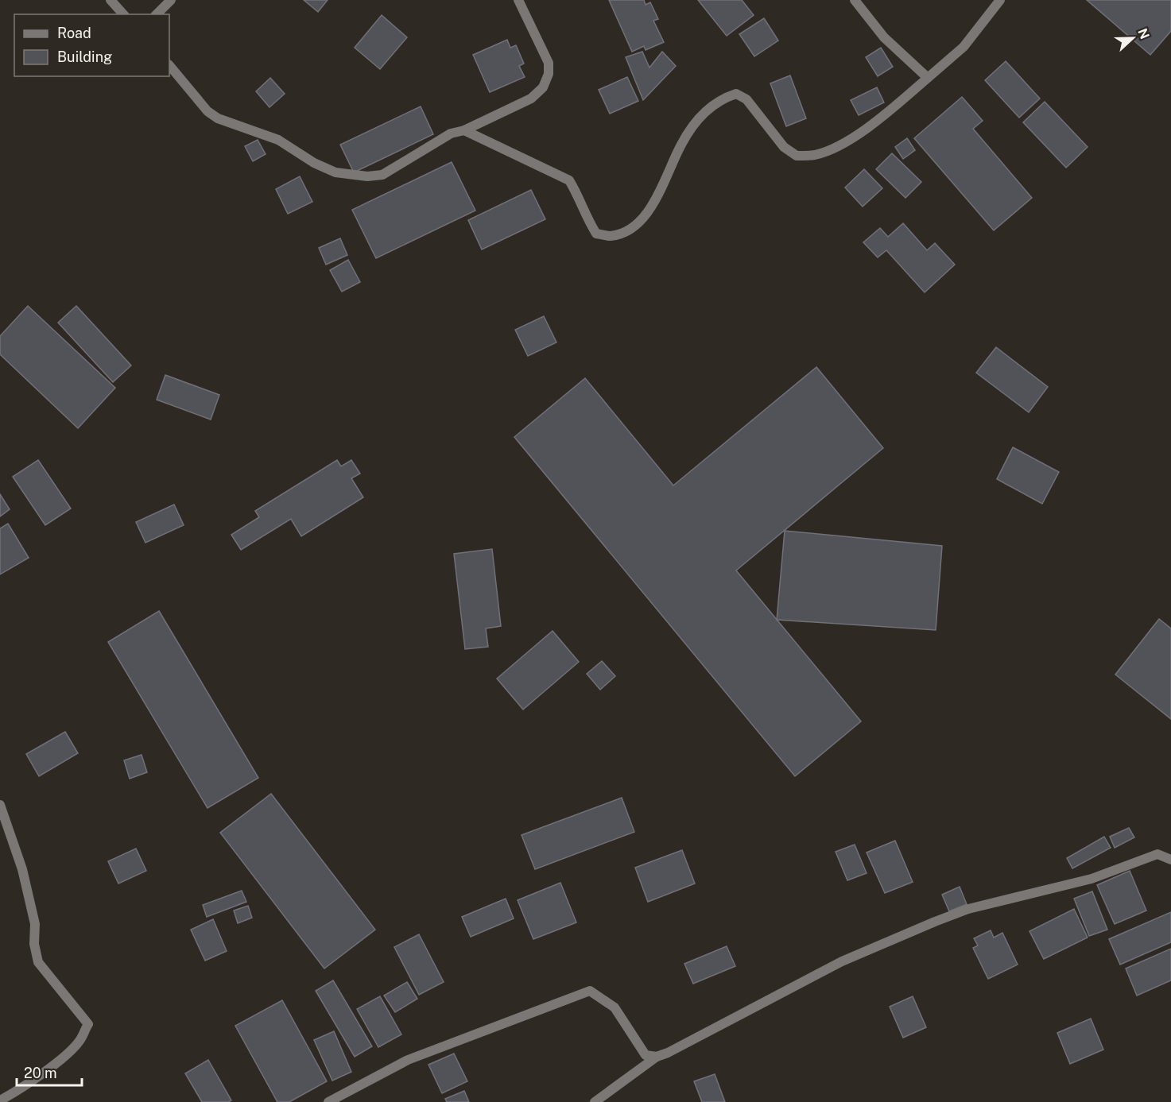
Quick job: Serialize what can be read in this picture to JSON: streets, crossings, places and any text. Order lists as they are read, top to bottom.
{
  "legend": ["Road", "Building"],
  "scale_bar": "20 m",
  "north": "right"
}
